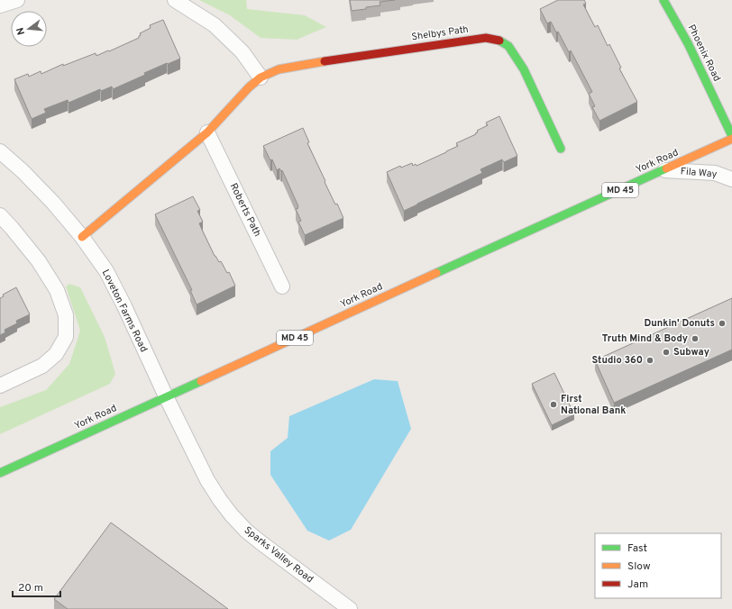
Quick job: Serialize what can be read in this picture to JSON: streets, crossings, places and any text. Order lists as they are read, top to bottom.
{
  "streets": {
    "main road": [
      "Shelbys Path",
      "Phoenix Road",
      "York Road",
      "MD 45"
    ],
    "street": [
      "Fila Way",
      "Roberts Path",
      "Loveton Farms Road",
      "Sparks Valley Road"
    ]
  },
  "crossings": [
    ["York Road", "Fila Way"],
    ["York Road", "Loveton Farms Road"],
    ["York Road", "Sparks Valley Road"],
    ["Loveton Farms Road", "Sparks Valley Road"]
  ],
  "places": [
    "Dunkin' Donuts",
    "Truth Mind & Body",
    "Subway",
    "Studio 360",
    "First National Bank"
  ],
  "legend": ["Fast", "Slow", "Jam"],
  "scale_bar": "20 m",
  "north": "left"
}
